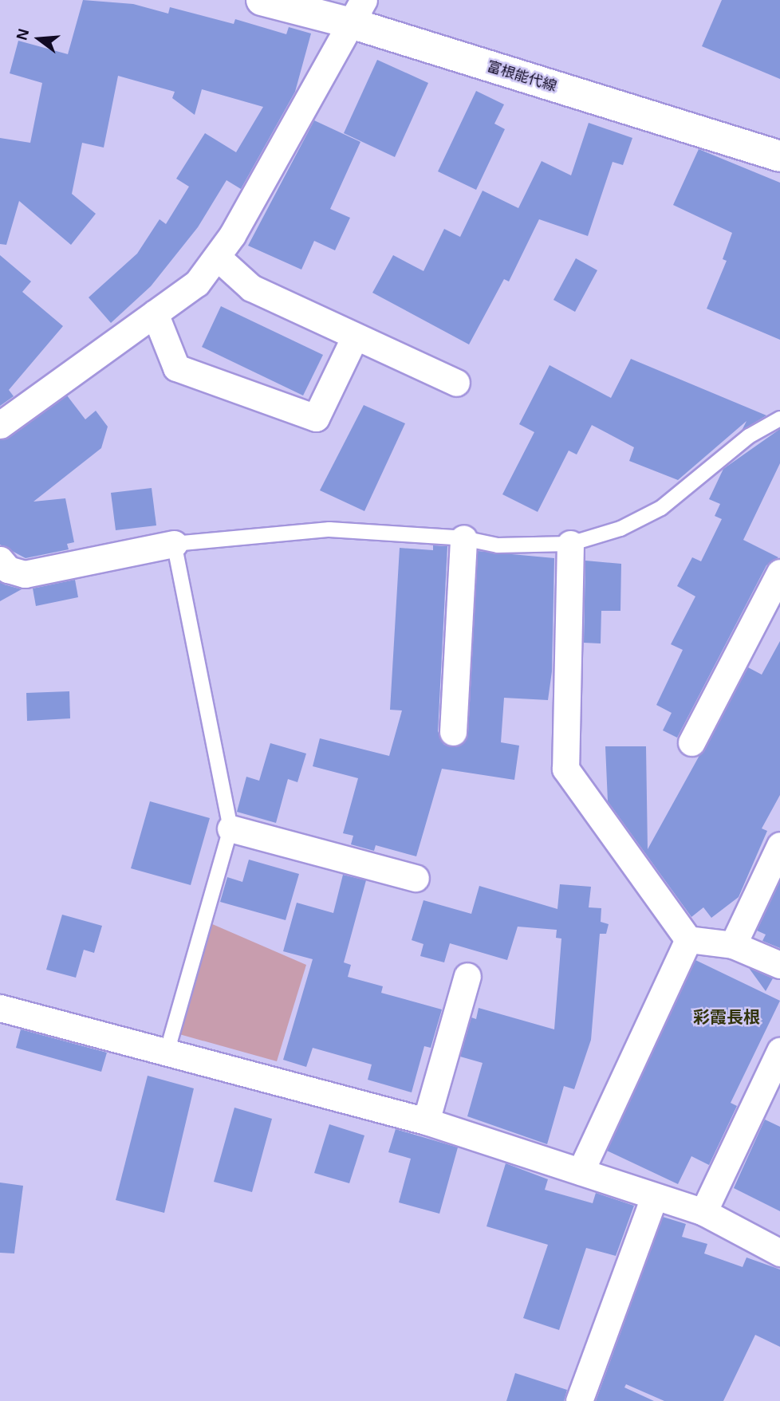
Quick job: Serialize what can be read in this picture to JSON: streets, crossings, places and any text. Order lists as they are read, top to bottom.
{
  "streets": {
    "main road": ["富根能代線"]
  },
  "districts": ["彩霞長根"],
  "north": "left"
}
